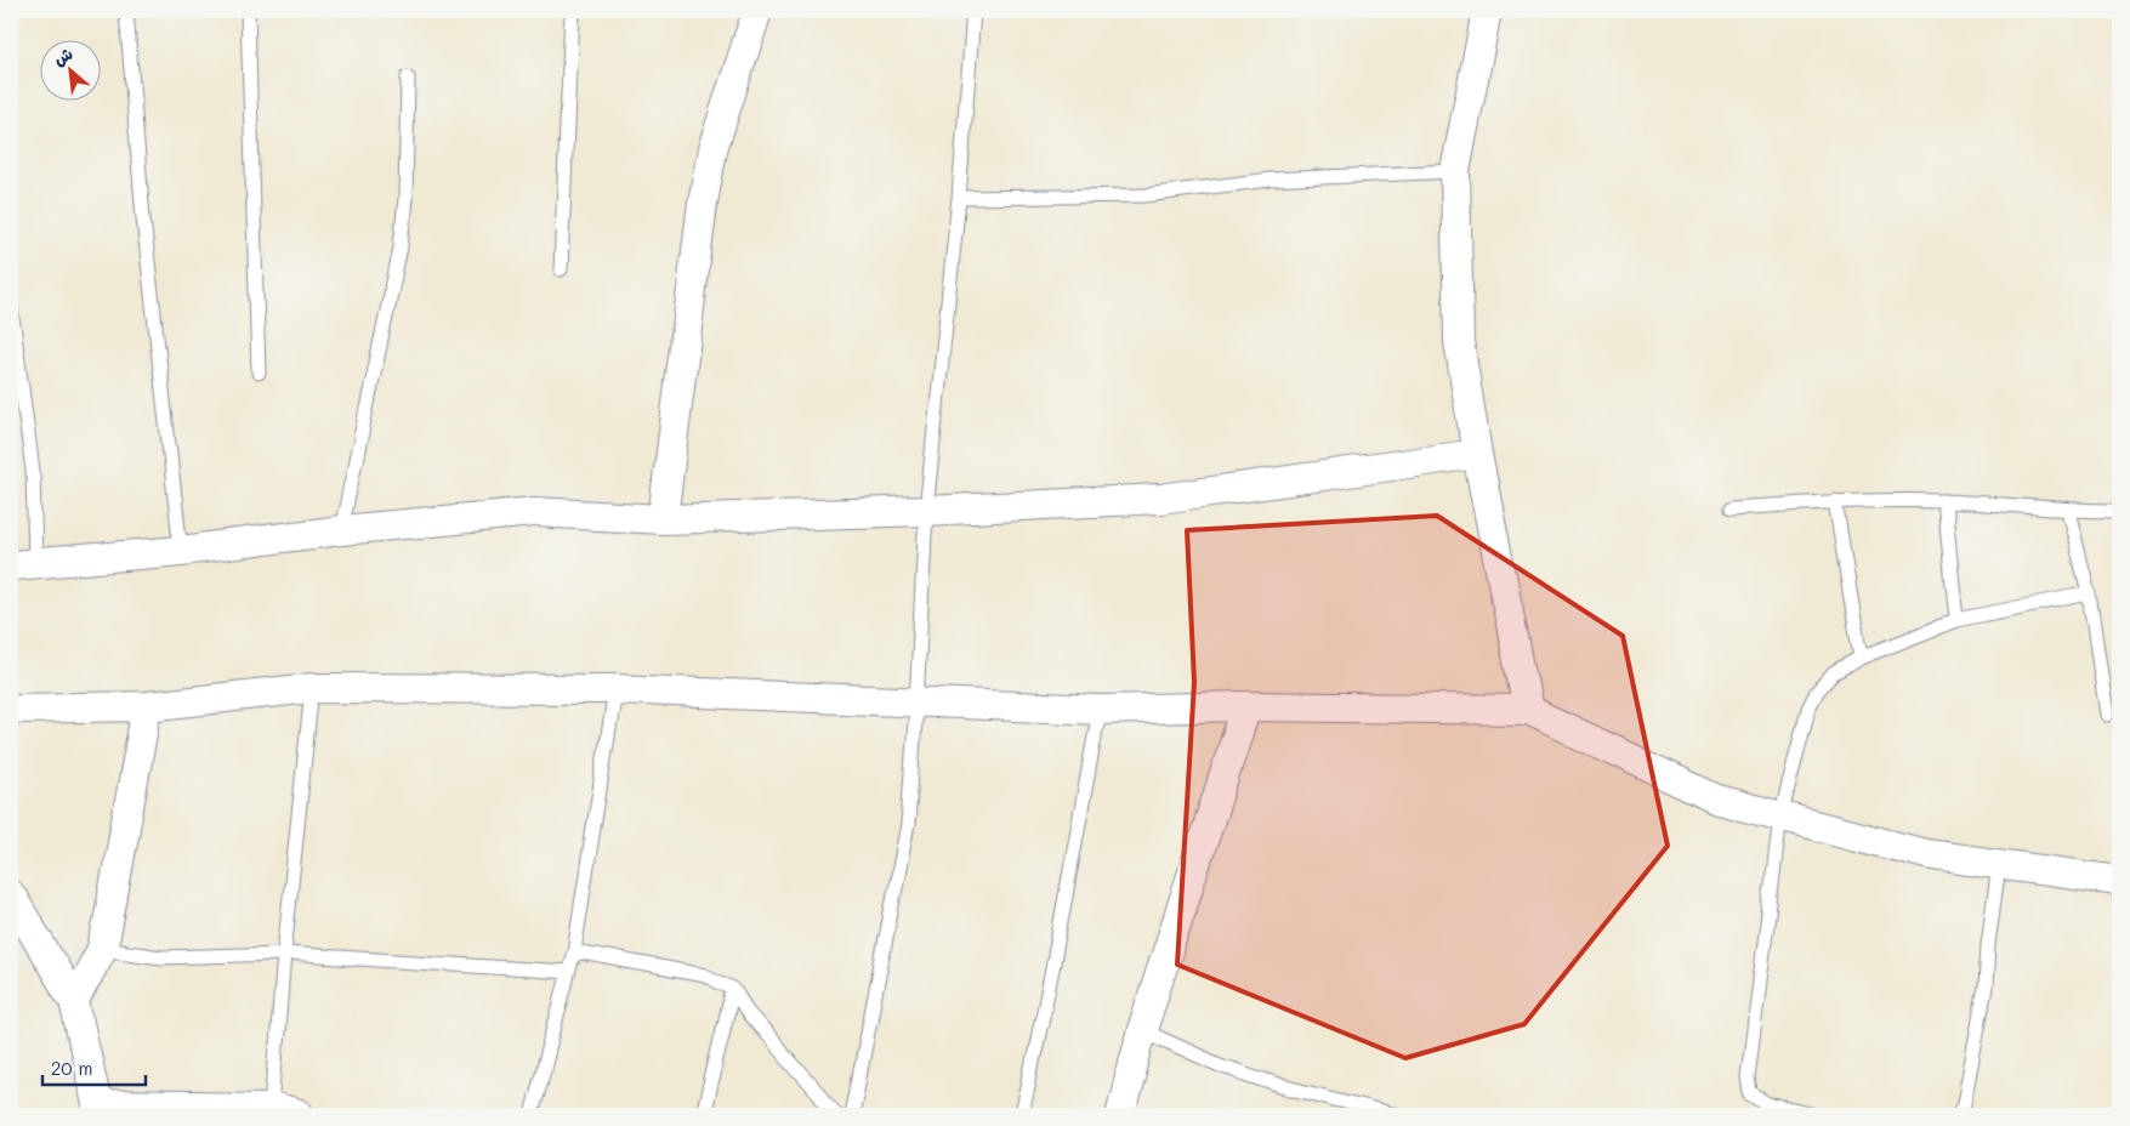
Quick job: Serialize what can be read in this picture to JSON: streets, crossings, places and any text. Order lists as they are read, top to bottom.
{
  "scale_bar": "20 m",
  "north": "top left"
}
